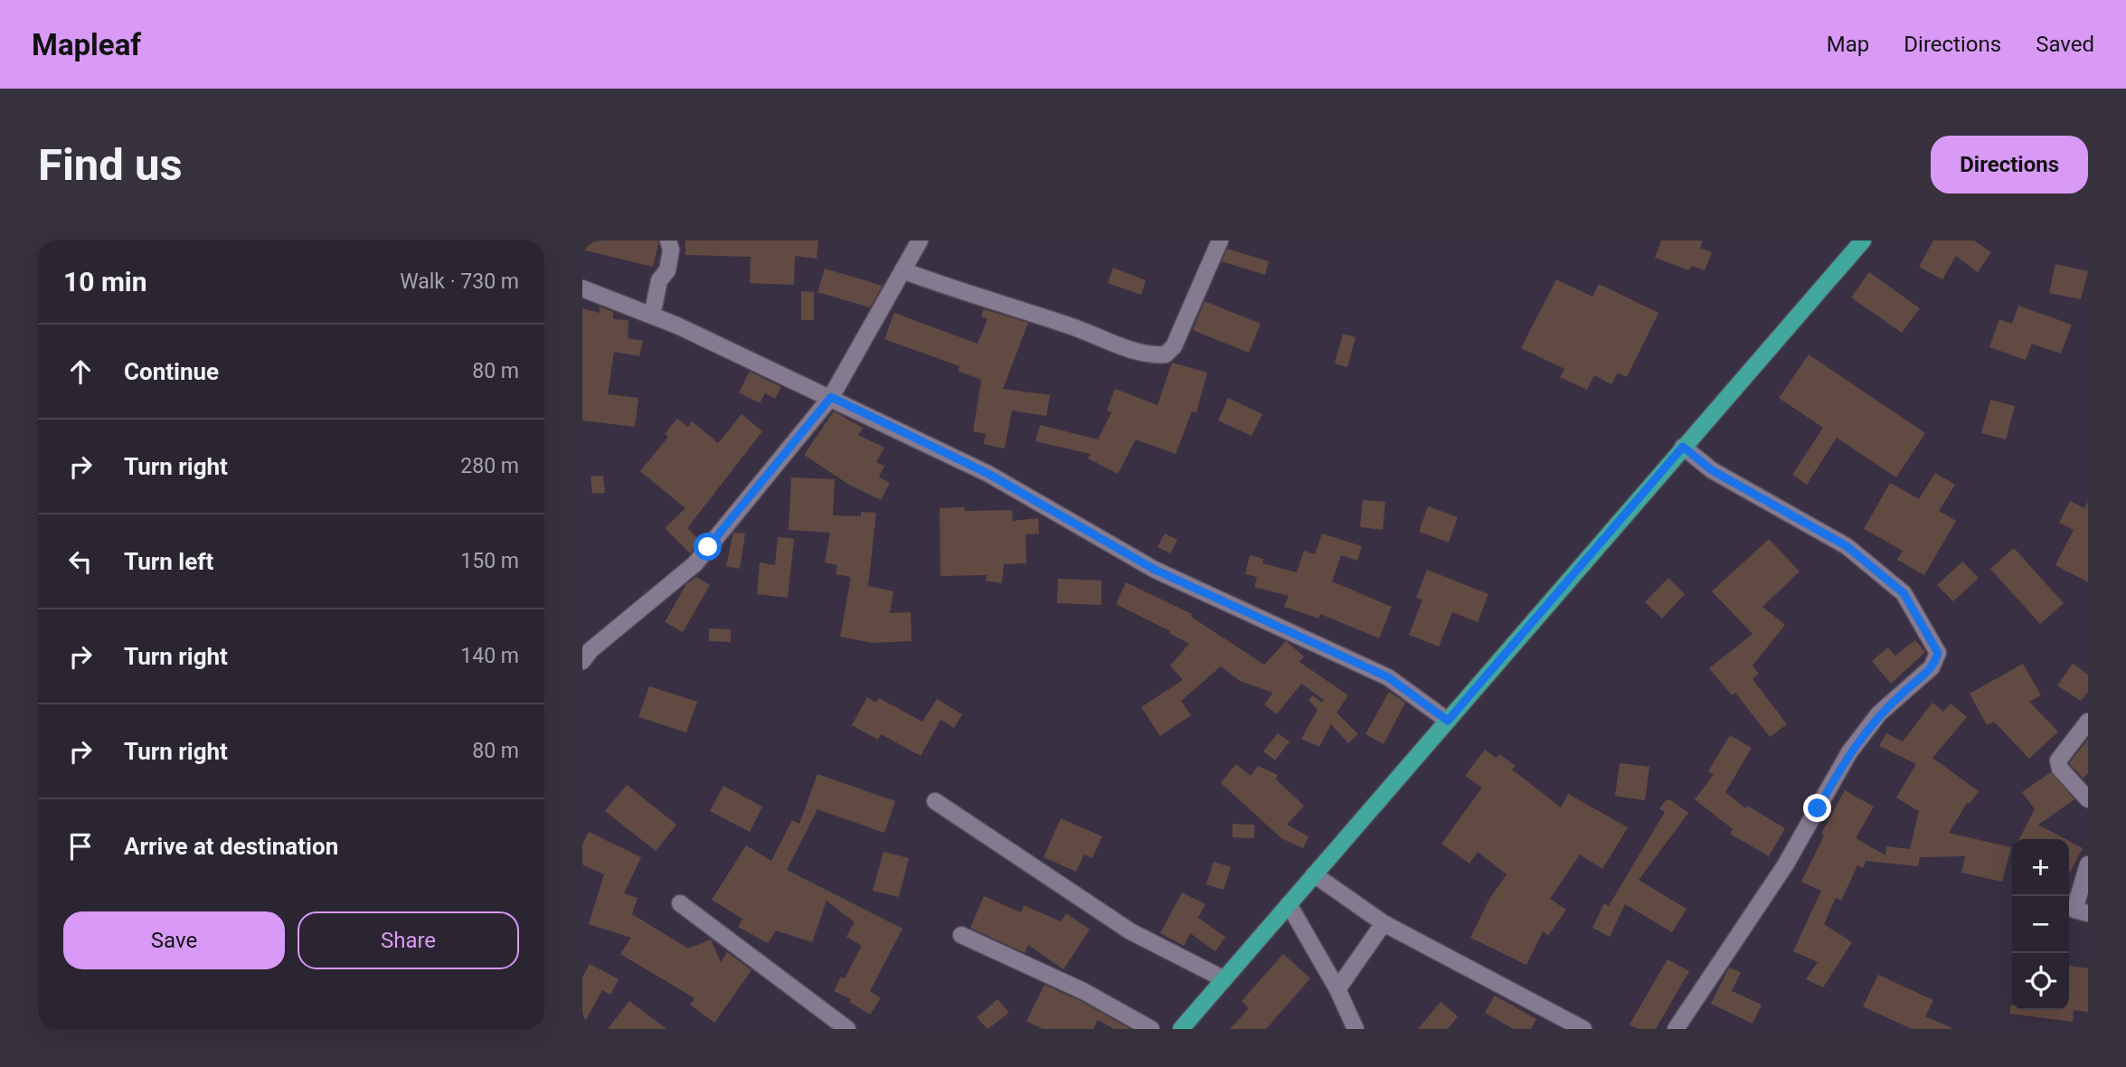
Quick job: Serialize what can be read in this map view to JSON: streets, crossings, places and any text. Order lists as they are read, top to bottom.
{
  "page": {
    "header": "Mapleaf",
    "nav": ["Map", "Directions", "Saved"],
    "buttons": [
      "Directions",
      ["Save", "Share"]
    ],
    "title": "Find us",
    "heading": ["10 min", "Walk · 730 m"],
    "list": [
      ["Continue", "80 m"],
      ["Turn right", "280 m"],
      ["Turn left", "150 m"],
      ["Turn right", "140 m"],
      ["Turn right", "80 m"],
      "Arrive at destination"
    ],
    "map_buttons": ["+", "−"]
  }
}
